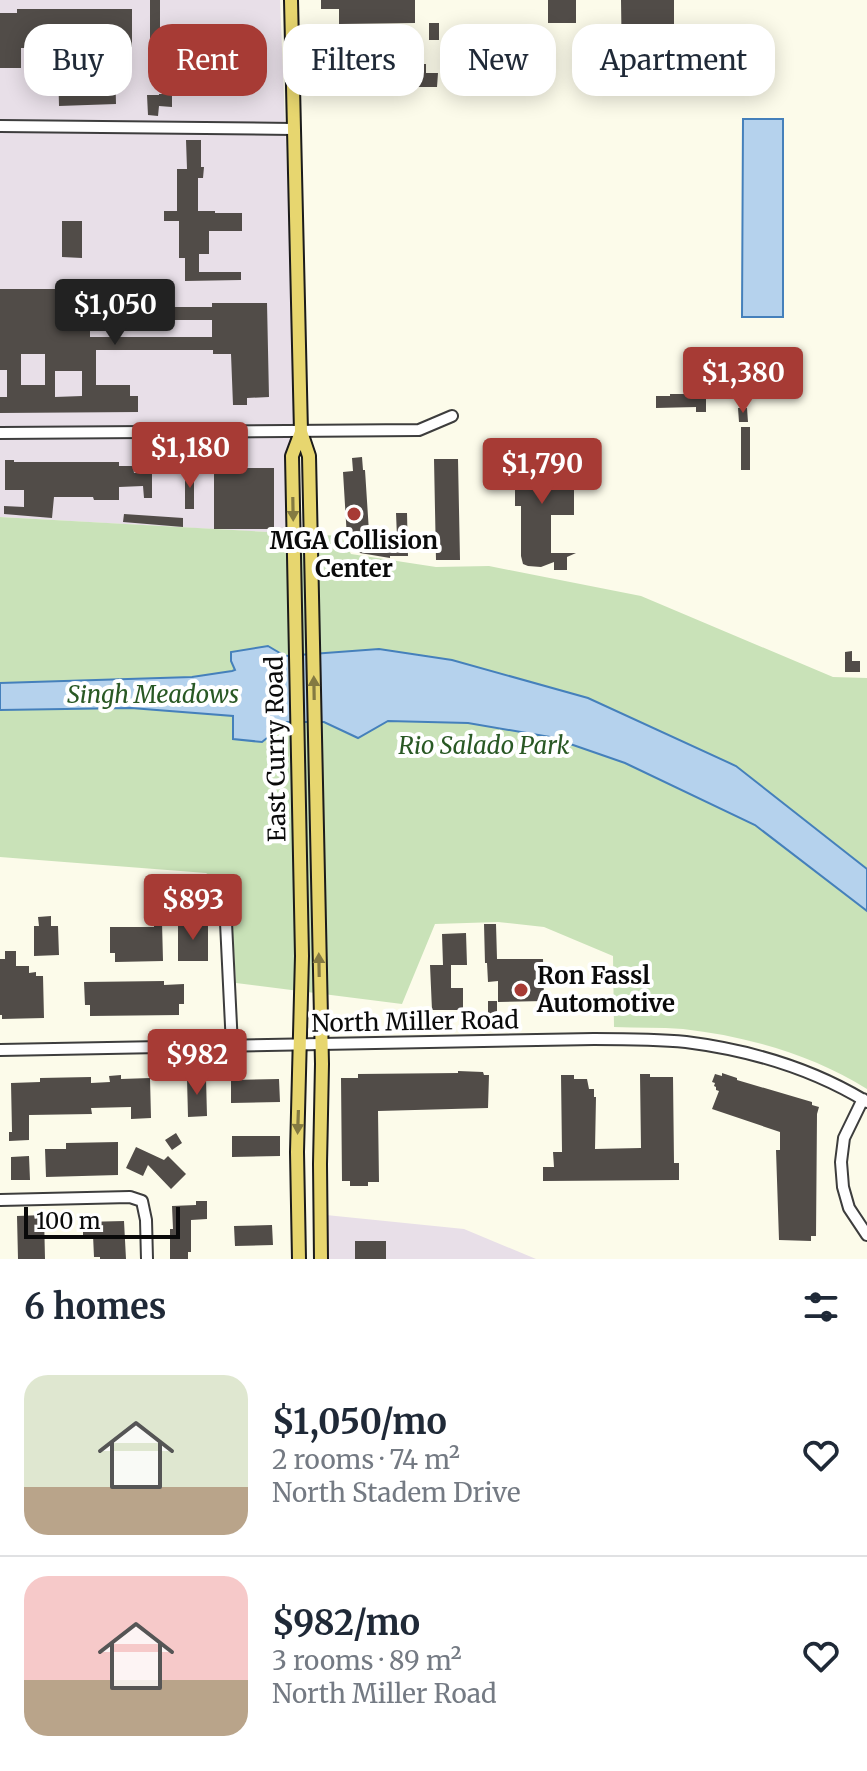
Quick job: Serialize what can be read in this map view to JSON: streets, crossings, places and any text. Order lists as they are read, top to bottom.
{
  "streets": {
    "main road": ["East Curry Road"],
    "street": ["North Miller Road"]
  },
  "crossings": [
    ["East Curry Road", "North Miller Road"]
  ],
  "parks": ["Singh Meadows", "Rio Salado Park"],
  "places": ["MGA Collision Center", "Ron Fassl Automotive"],
  "scale_bar": "100 m",
  "page": {
    "chip": [
      "Buy",
      "Rent",
      "Filters",
      "New",
      "Apartment"
    ],
    "price": [
      "$1,050",
      "$1,380",
      "$1,180",
      "$1,790",
      "$893",
      "$982"
    ],
    "scale": "100 m",
    "heading": "6 homes",
    "list": [
      {
        "name": "$1,050/mo",
        "note": "2 rooms · 74 m² · North Stadem Drive"
      },
      {
        "name": "$982/mo",
        "note": "3 rooms · 89 m² · North Miller Road"
      }
    ]
  }
}
